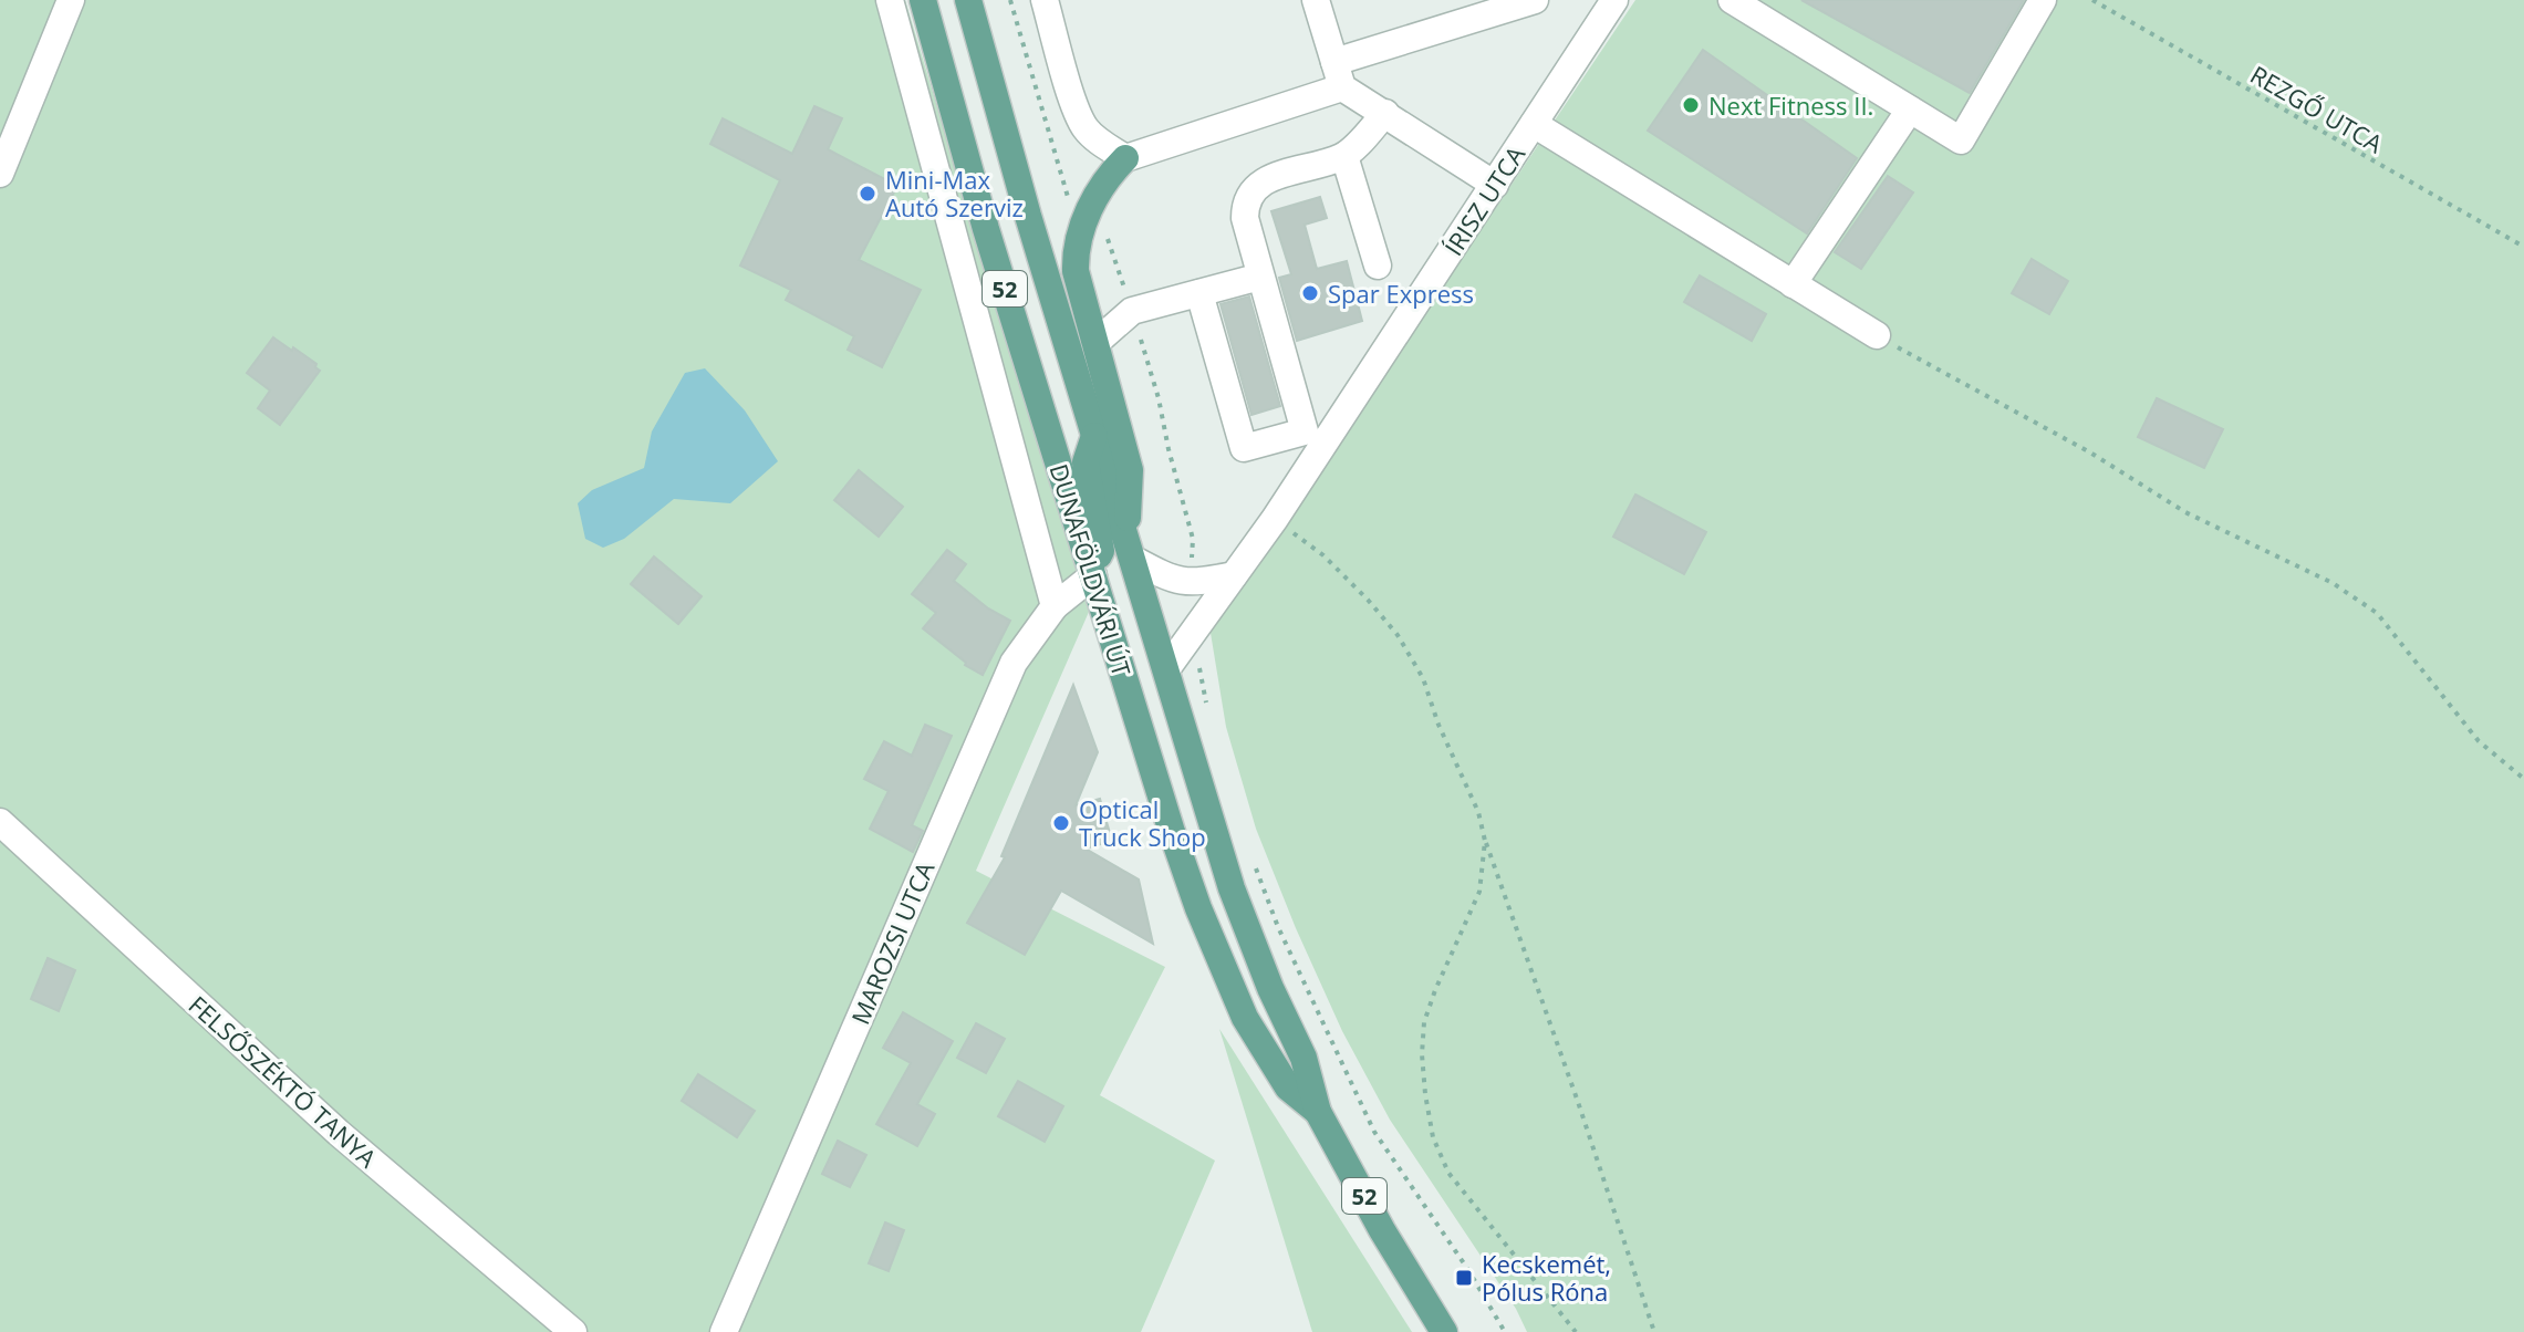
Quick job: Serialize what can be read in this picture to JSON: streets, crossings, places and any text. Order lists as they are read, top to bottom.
{
  "streets": {
    "main road": ["52", "DUNAFÖLDVÁRI ÚT"],
    "street": ["ÍRISZ UTCA", "MAROZSI UTCA", "FELSŐSZÉKTÓ TANYA"],
    "path": ["REZGŐ UTCA"]
  },
  "crossings": [
    ["ÍRISZ UTCA", "DUNAFÖLDVÁRI ÚT"],
    ["DUNAFÖLDVÁRI ÚT", "MAROZSI UTCA"]
  ],
  "places": {
    "other": [
      "Next Fitness II.",
      "Mini-Max Autó Szerviz",
      "Spar Express",
      "Optical Truck Shop"
    ],
    "transit": ["Kecskemét, Pólus Róna"]
  }
}
